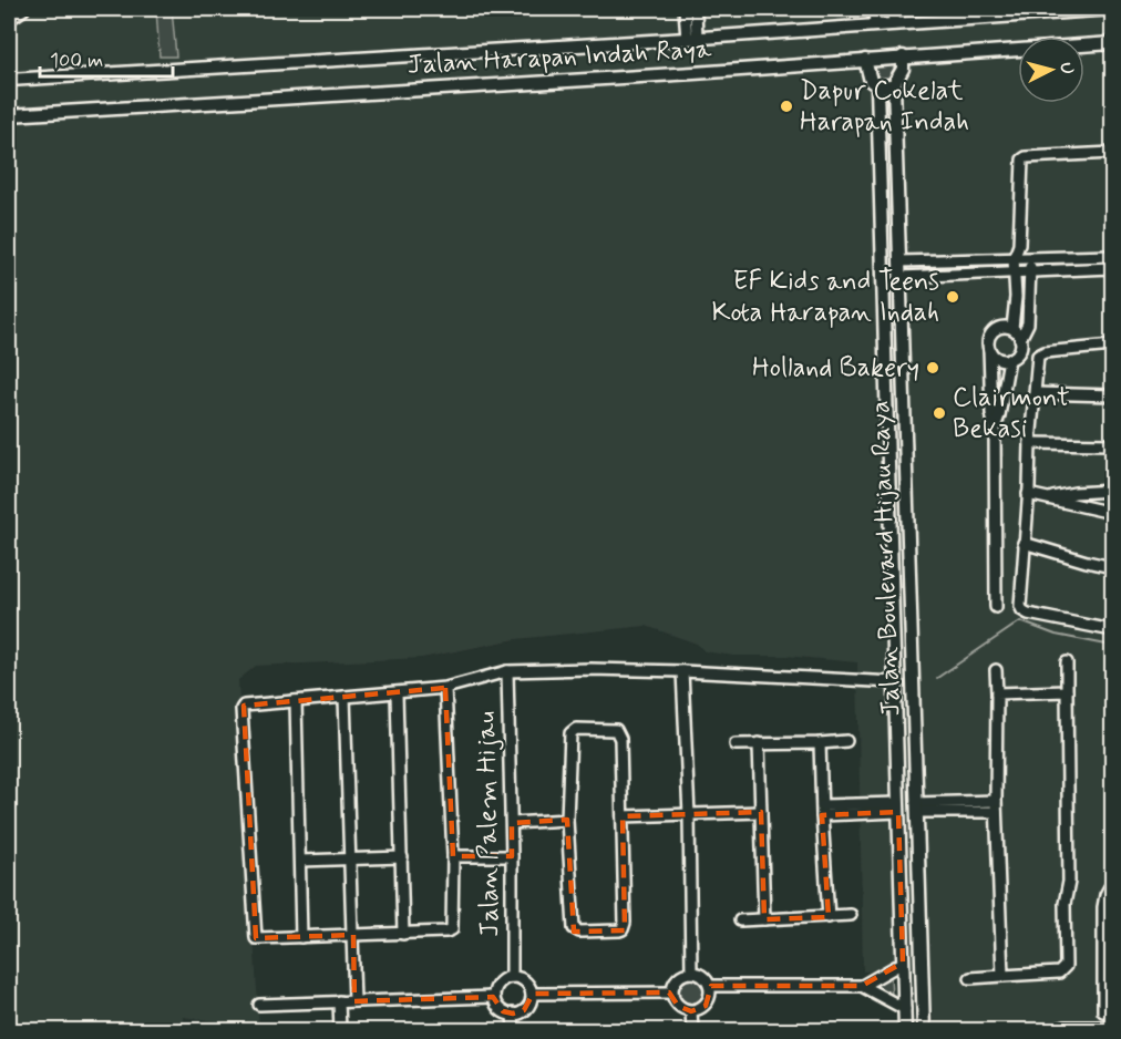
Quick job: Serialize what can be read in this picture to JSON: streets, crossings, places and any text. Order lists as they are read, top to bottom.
{
  "streets": {
    "street": ["Jalan Harapan Indah Raya", "Jalan Boulevard Hijau Raya", "Jalan Palem Hijau"]
  },
  "crossings": [
    ["Jalan Harapan Indah Raya", "Jalan Boulevard Hijau Raya"]
  ],
  "places": [
    "Dapur Cokelat Harapan Indah",
    "EF Kids and Teens Kota Harapan Indah",
    "Holland Bakery",
    "Clairmont Bekasi"
  ],
  "scale_bar": "100 m",
  "north": "right"
}
